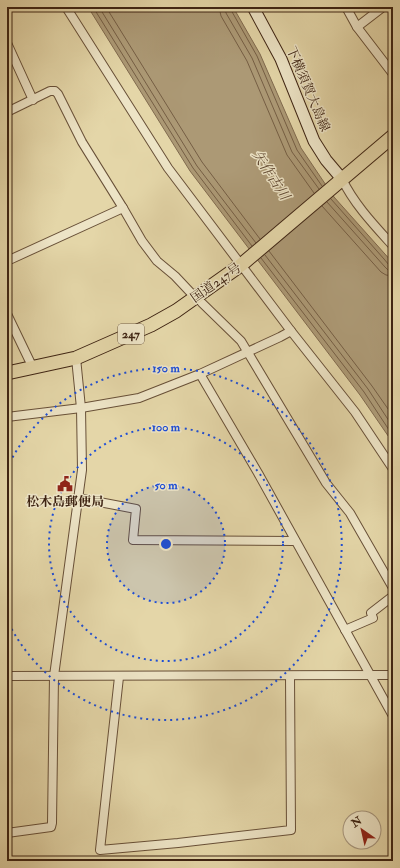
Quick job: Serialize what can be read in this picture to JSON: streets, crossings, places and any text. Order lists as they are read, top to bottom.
{
  "streets": {
    "highway": ["国道247号", "247"],
    "main road": ["下横須賀大島線"]
  },
  "crossings": [
    ["下横須賀大島線", "国道247号"]
  ],
  "water": ["矢作古川"],
  "places": {
    "public building": ["松木島郵便局"]
  },
  "north": "top left",
  "rings": ["150 m", "100 m", "50 m"]
}
